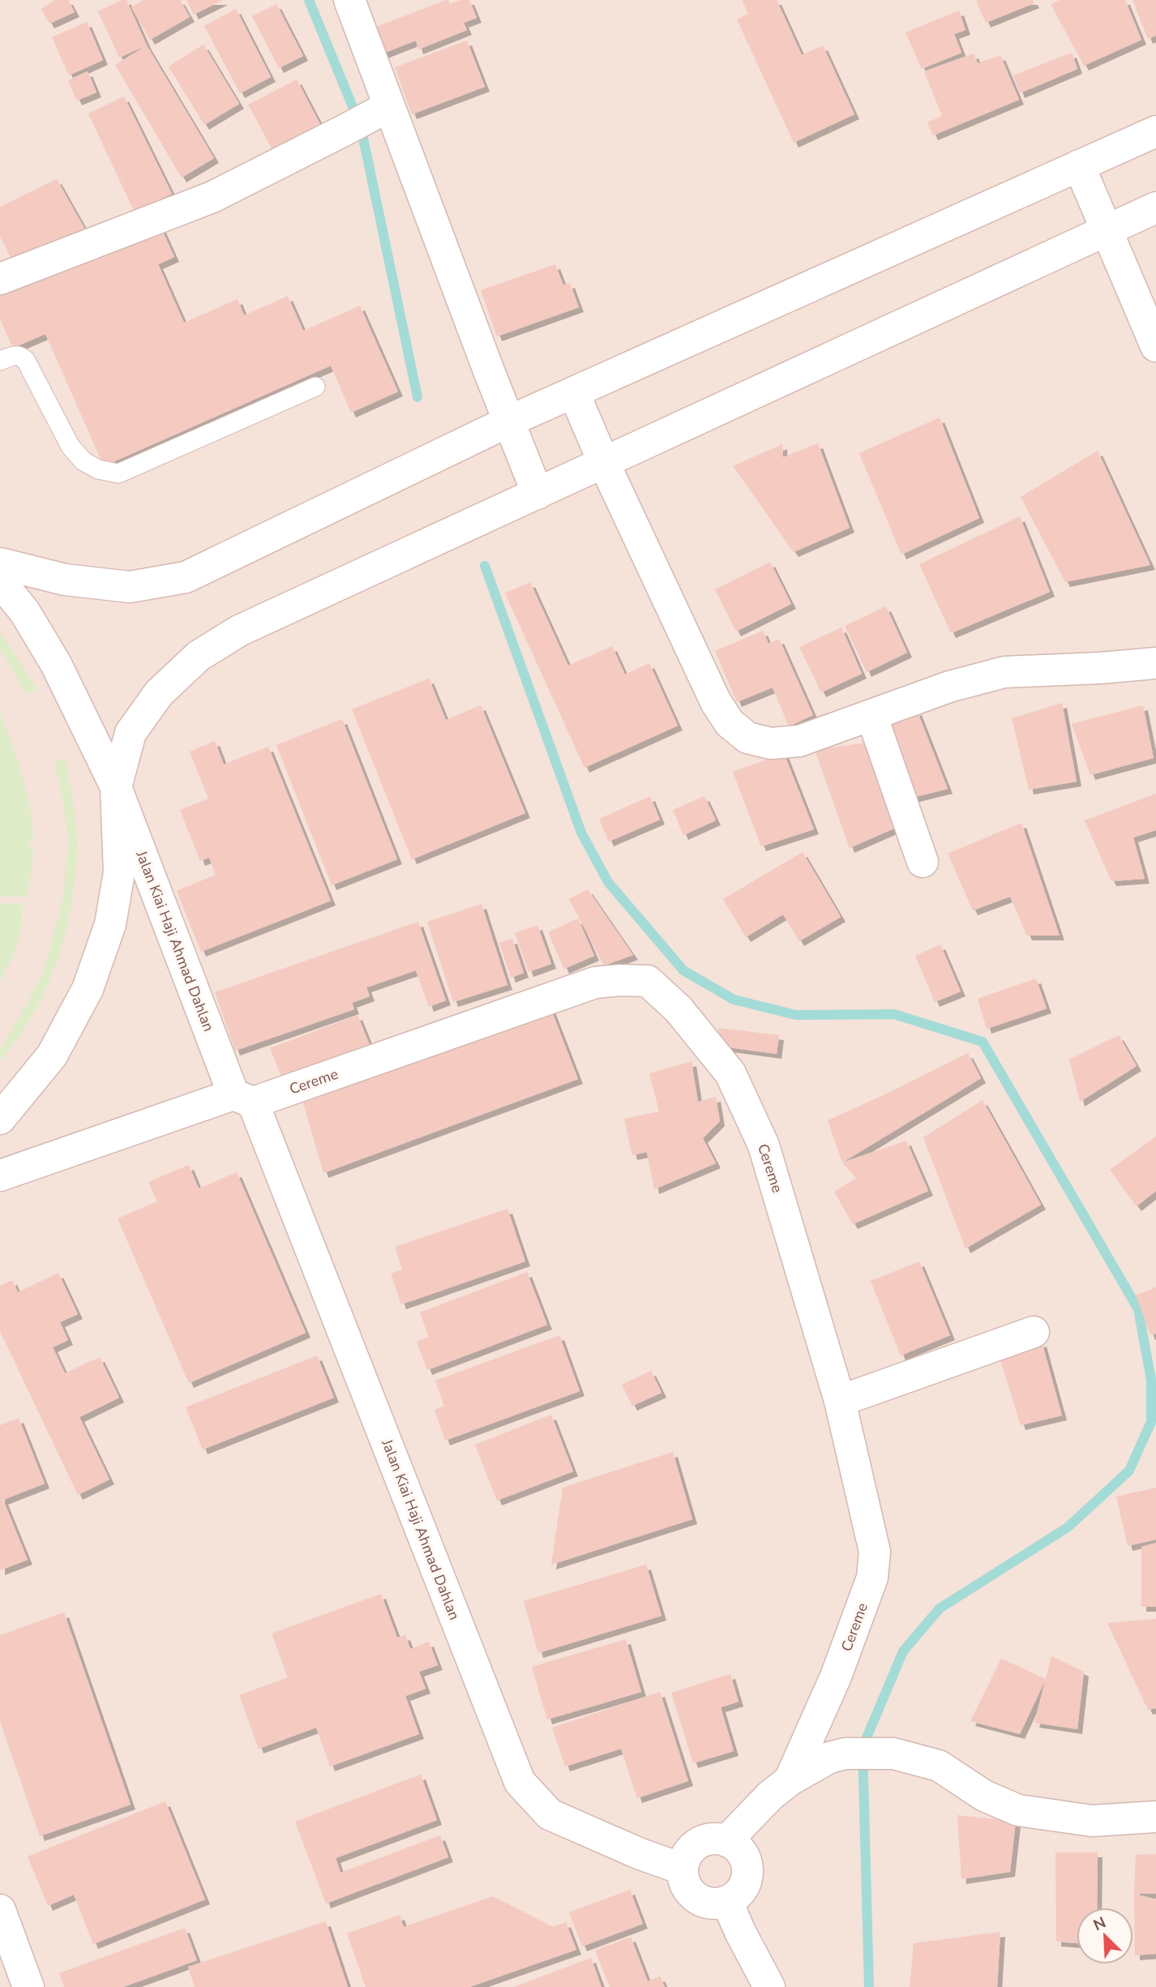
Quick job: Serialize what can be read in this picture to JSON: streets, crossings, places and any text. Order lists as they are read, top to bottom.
{
  "streets": {
    "street": ["Jalan Kiai Haji Ahmad Dahlan", "Cereme"]
  },
  "crossings": [
    ["Jalan Kiai Haji Ahmad Dahlan", "Cereme"]
  ],
  "north": "top left"
}
